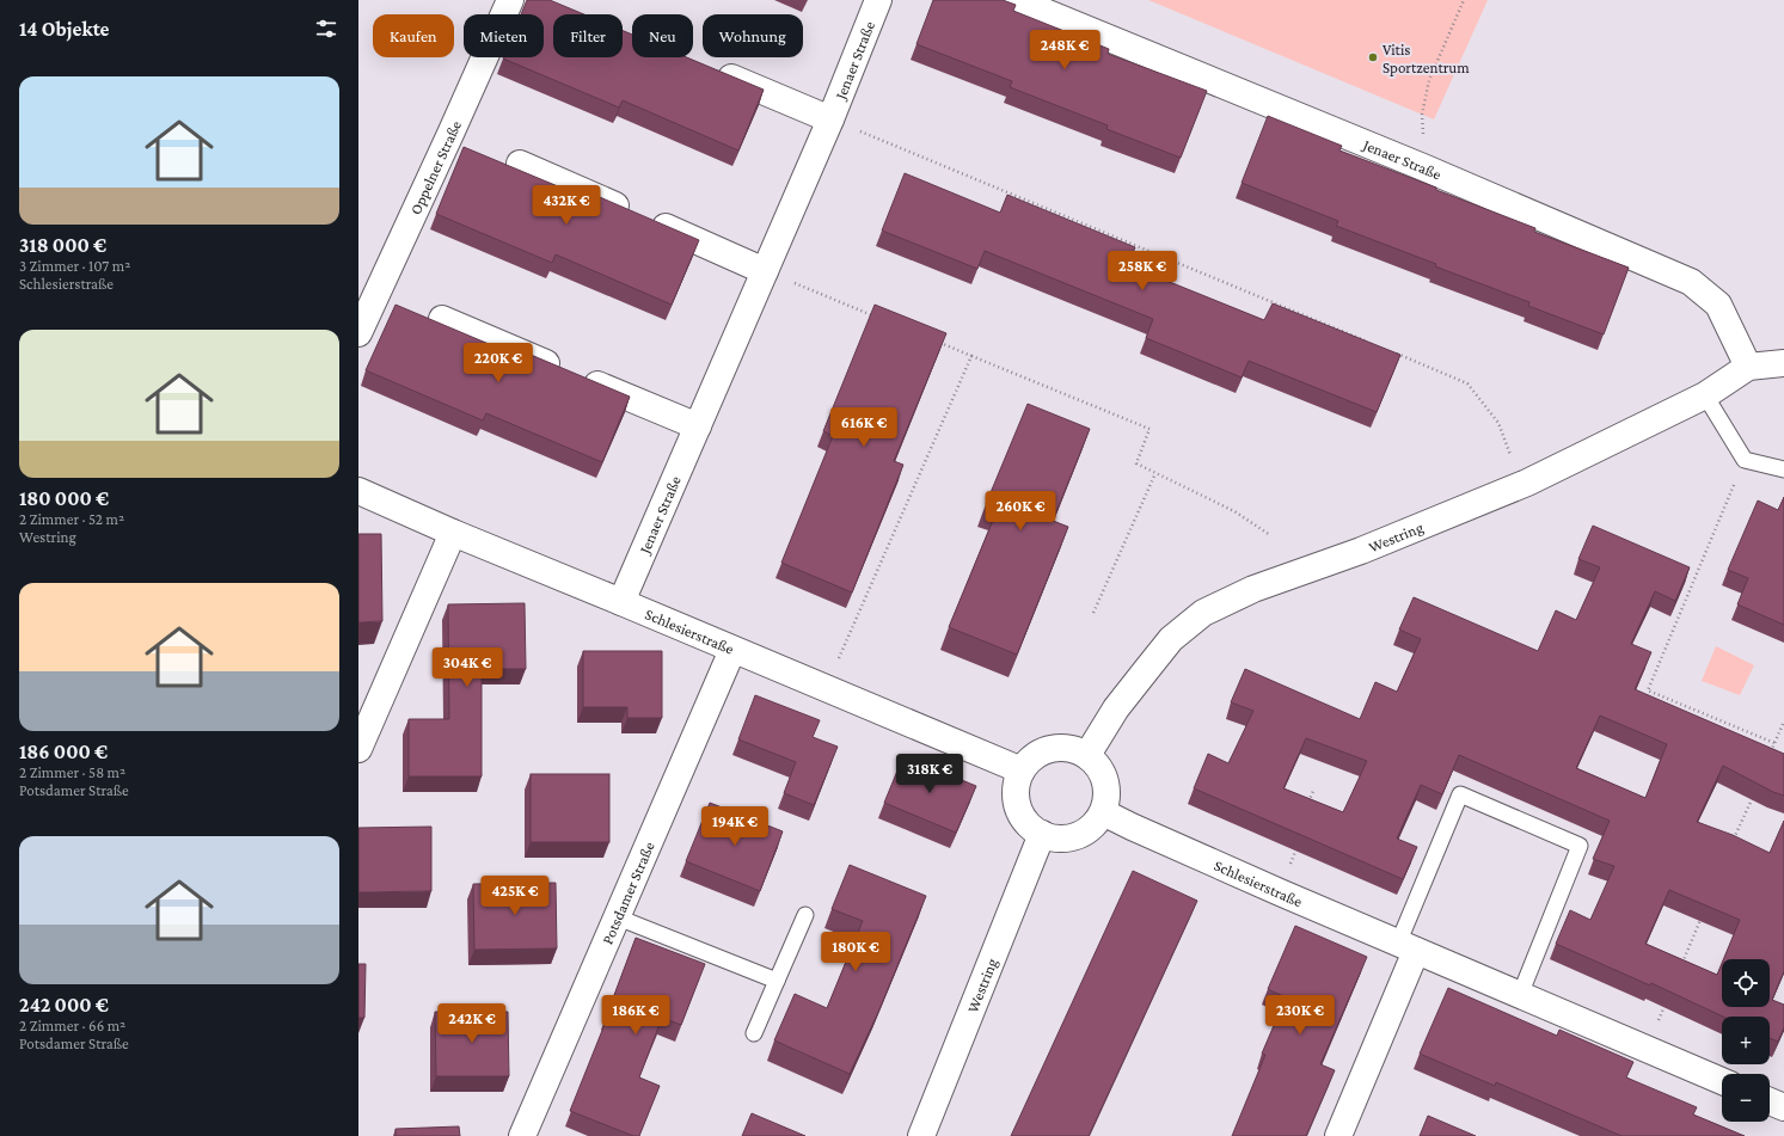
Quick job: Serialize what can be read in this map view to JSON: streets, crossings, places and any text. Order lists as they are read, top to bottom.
{
  "streets": {
    "street": [
      "Jenaer Straße",
      "Oppelner Straße",
      "Westring",
      "Schlesierstraße",
      "Potsdamer Straße"
    ]
  },
  "crossings": [
    ["Jenaer Straße", "Westring"],
    ["Jenaer Straße", "Schlesierstraße"],
    ["Westring", "Schlesierstraße"],
    ["Schlesierstraße", "Potsdamer Straße"]
  ],
  "places": ["Vitis Sportzentrum"],
  "page": {
    "heading": "14 Objekte",
    "chip": [
      "Kaufen",
      "Mieten",
      "Filter",
      "Neu",
      "Wohnung"
    ],
    "price": [
      "248K €",
      "432K €",
      "258K €",
      "220K €",
      "616K €",
      "260K €",
      "304K €",
      "318K €",
      "194K €",
      "425K €",
      "180K €",
      "186K €",
      "230K €",
      "242K €"
    ],
    "list": [
      {
        "name": "318 000 €",
        "note": "3 Zimmer · 107 m² · Schlesierstraße"
      },
      {
        "name": "180 000 €",
        "note": "2 Zimmer · 52 m² · Westring"
      },
      {
        "name": "186 000 €",
        "note": "2 Zimmer · 58 m² · Potsdamer Straße"
      },
      {
        "name": "242 000 €",
        "note": "2 Zimmer · 66 m² · Potsdamer Straße"
      }
    ],
    "map_buttons": ["+", "−"]
  }
}
